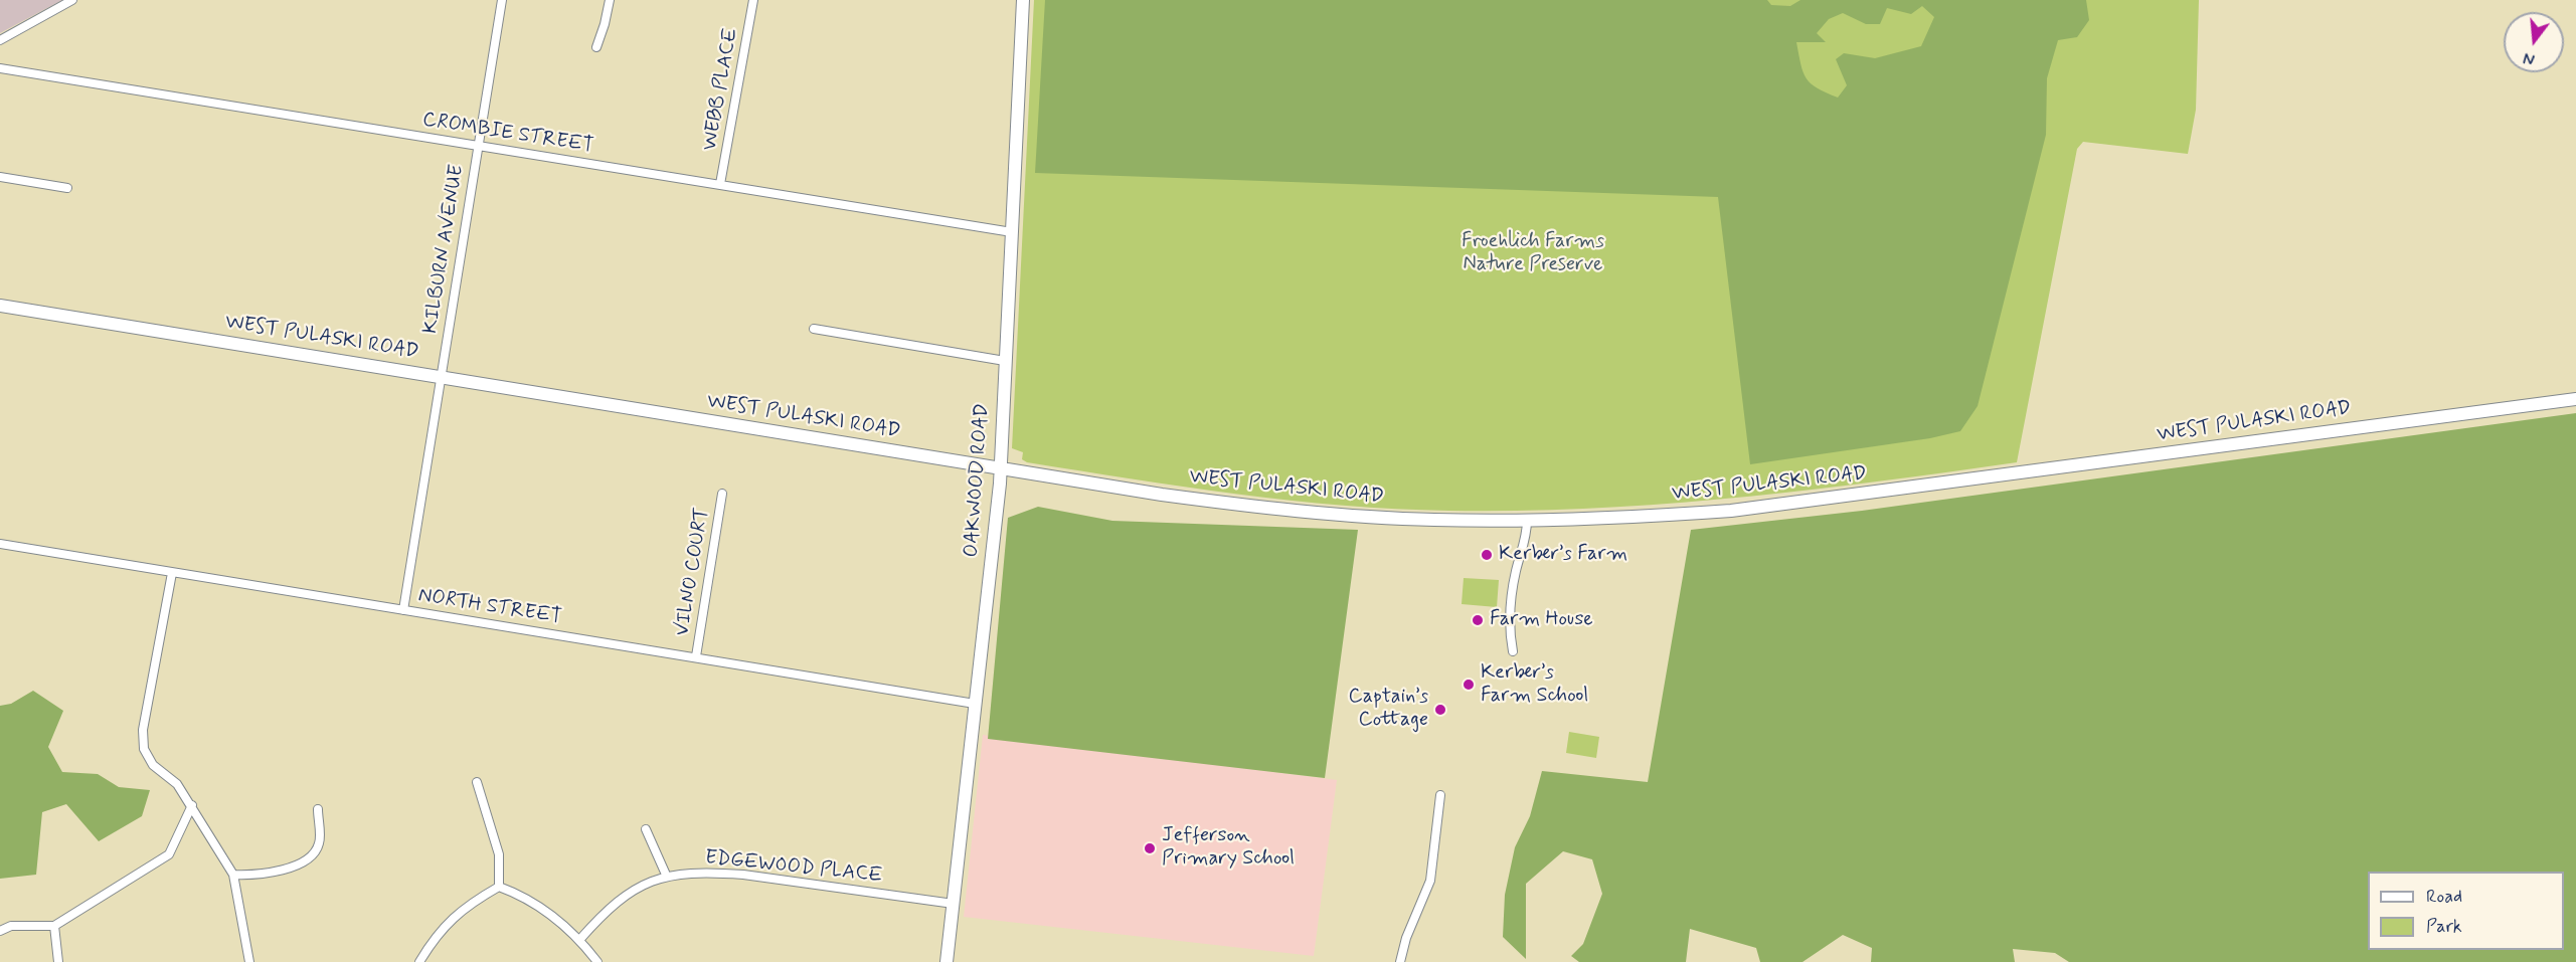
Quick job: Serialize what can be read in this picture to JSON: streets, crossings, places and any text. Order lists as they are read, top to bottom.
{
  "streets": {
    "main road": ["WEST PULASKI ROAD", "OAKWOOD ROAD"],
    "street": [
      "WEBB PLACE",
      "CROMBIE STREET",
      "KILBURN AVENUE",
      "VILNO COURT",
      "NORTH STREET",
      "EDGEWOOD PLACE"
    ]
  },
  "crossings": [
    ["WEBB PLACE", "CROMBIE STREET"],
    ["CROMBIE STREET", "KILBURN AVENUE"],
    ["CROMBIE STREET", "OAKWOOD ROAD"],
    ["KILBURN AVENUE", "WEST PULASKI ROAD"],
    ["KILBURN AVENUE", "NORTH STREET"],
    ["WEST PULASKI ROAD", "OAKWOOD ROAD"],
    ["OAKWOOD ROAD", "NORTH STREET"],
    ["OAKWOOD ROAD", "EDGEWOOD PLACE"],
    ["VILNO COURT", "NORTH STREET"]
  ],
  "parks": ["Froehlich Farms Nature Preserve"],
  "places": [
    "Kerber’s Farm",
    "Farm House",
    "Kerber’s Farm School",
    "Captain’s Cottage",
    "Jefferson Primary School"
  ],
  "legend": ["Road", "Park"],
  "north": "bottom"
}
